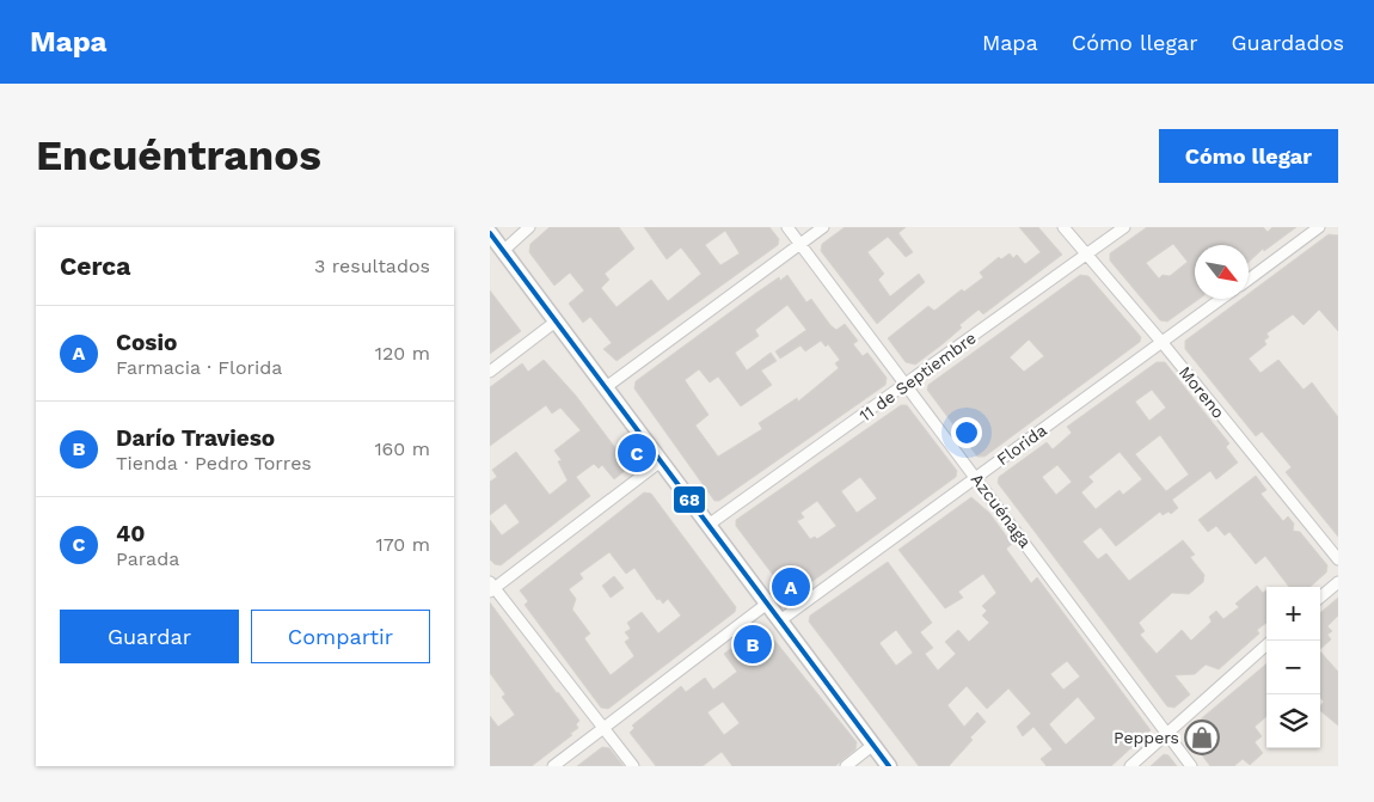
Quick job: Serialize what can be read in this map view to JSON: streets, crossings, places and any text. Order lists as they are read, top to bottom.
{
  "streets": {
    "street": [
      "11 de Septiembre",
      "Moreno",
      "Florida",
      "Azcuénaga"
    ]
  },
  "crossings": [
    ["11 de Septiembre", "Moreno"],
    ["11 de Septiembre", "Azcuénaga"],
    ["Moreno", "Florida"],
    ["Florida", "Azcuénaga"]
  ],
  "places": {
    "shop": ["Peppers"]
  },
  "lines": ["transit line 68"],
  "north": "bottom right",
  "page": {
    "header": "Mapa",
    "nav": ["Mapa", "Cómo llegar", "Guardados"],
    "buttons": [
      "Cómo llegar",
      ["Guardar", "Compartir"]
    ],
    "title": "Encuéntranos",
    "heading": ["Cerca", "3 resultados"],
    "list": [
      {
        "mark": "A",
        "name": "Cosio",
        "note": "Farmacia · Florida",
        "value": "120 m"
      },
      {
        "mark": "B",
        "name": "Darío Travieso",
        "note": "Tienda · Pedro Torres",
        "value": "160 m"
      },
      {
        "mark": "C",
        "name": "40",
        "note": "Parada",
        "value": "170 m"
      }
    ],
    "pins": ["C", "A", "B"],
    "map_buttons": ["+", "−"]
  }
}
